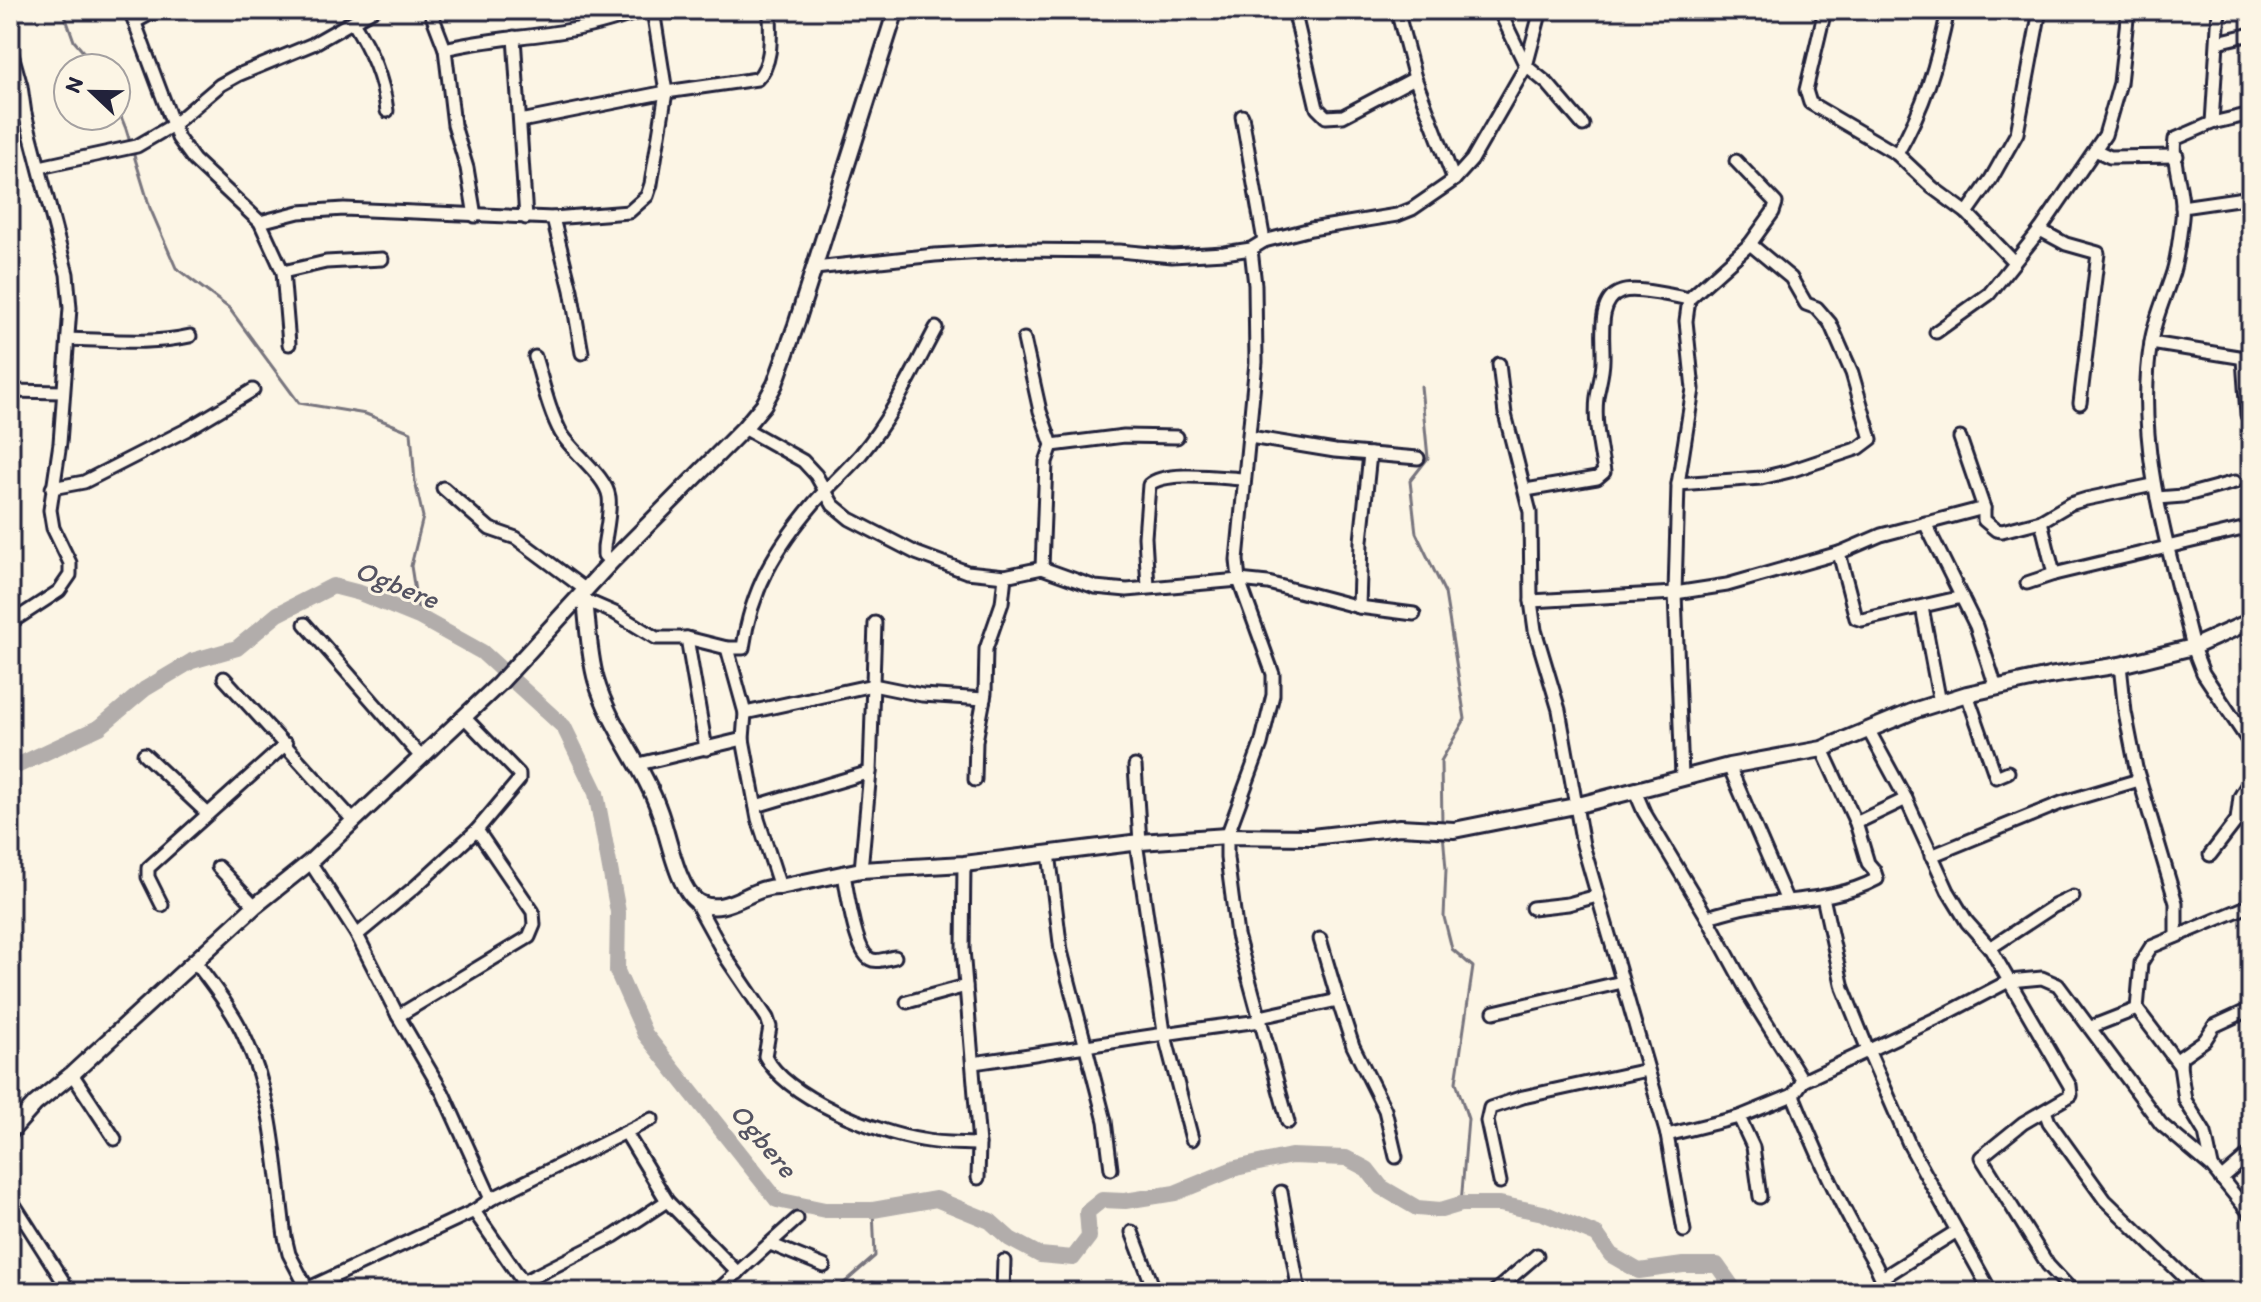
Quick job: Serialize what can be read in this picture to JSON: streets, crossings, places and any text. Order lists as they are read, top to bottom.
{
  "water": ["Ogbere"],
  "north": "left"
}
